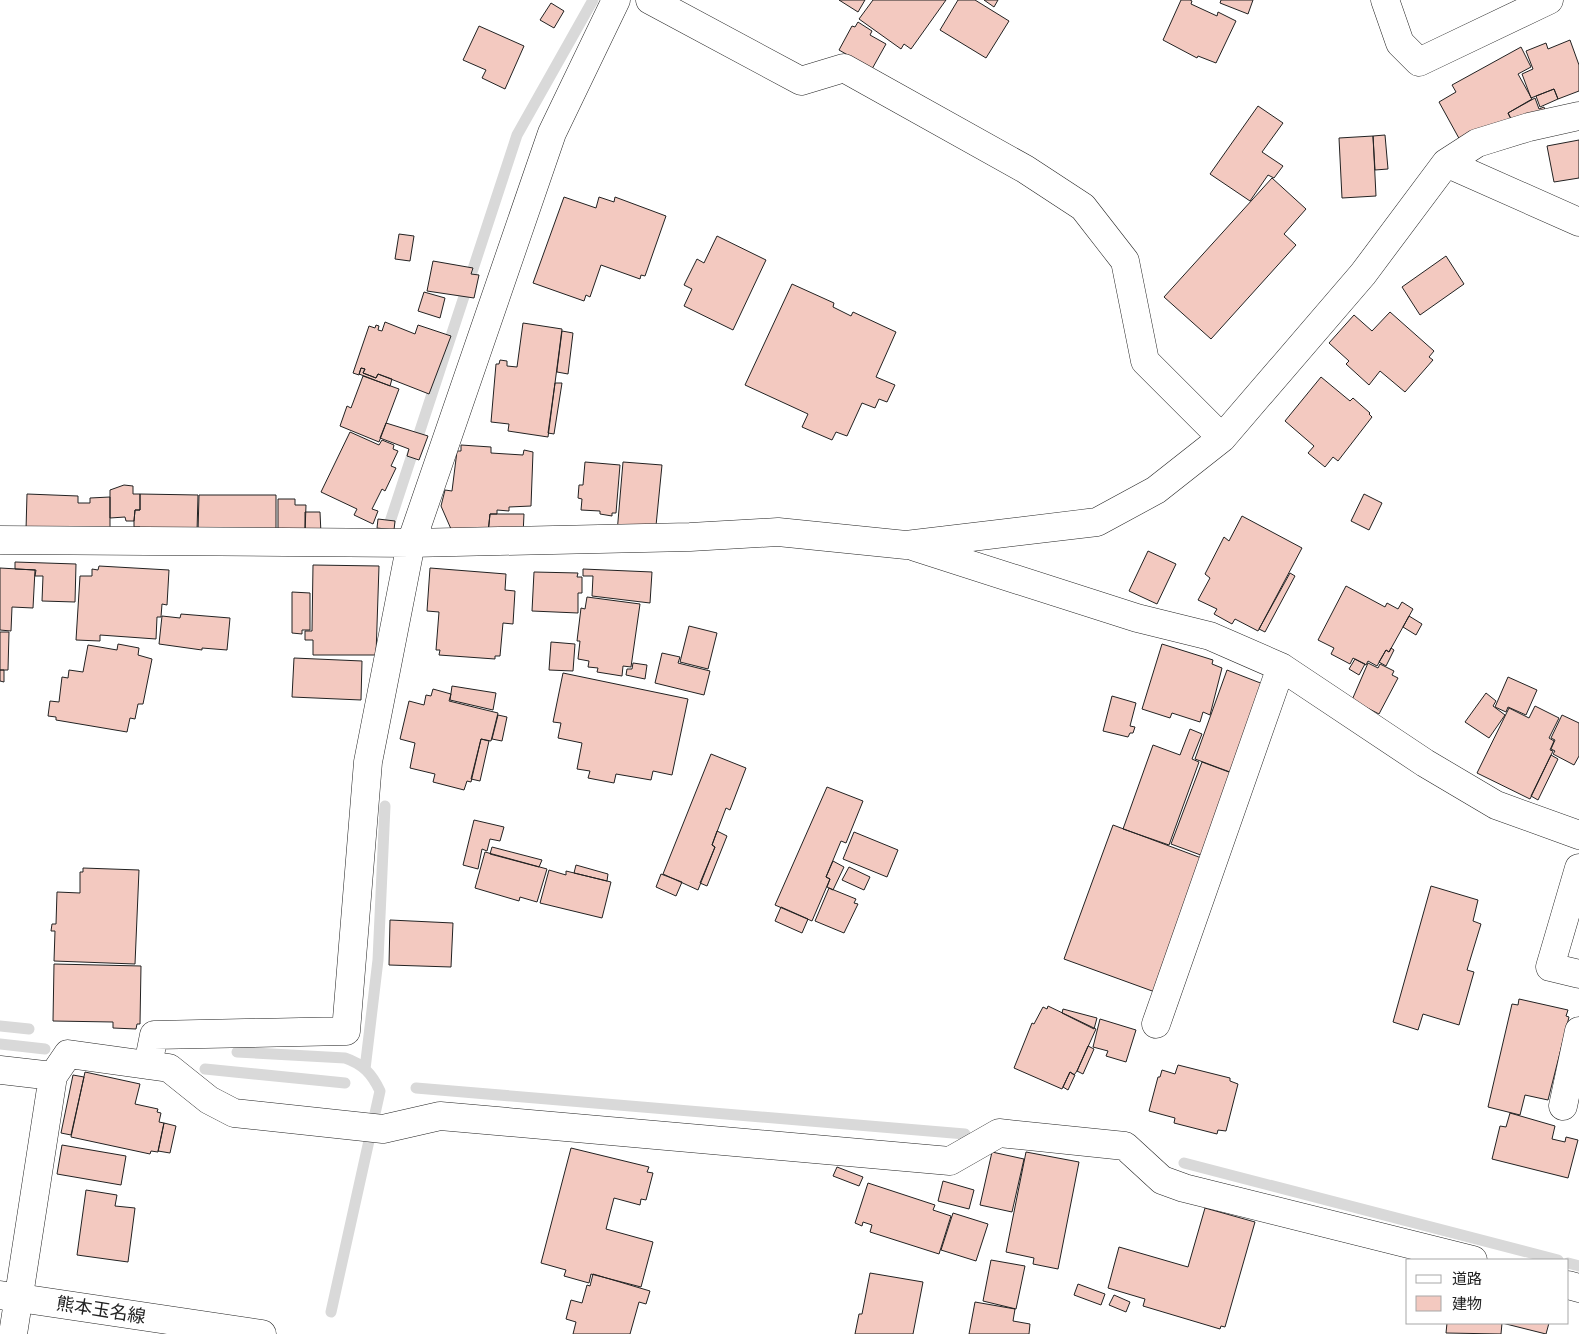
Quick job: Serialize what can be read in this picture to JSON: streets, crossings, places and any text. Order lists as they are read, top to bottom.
{
  "streets": {
    "street": ["熊本玉名線"]
  },
  "legend": ["道路", "建物"]
}
